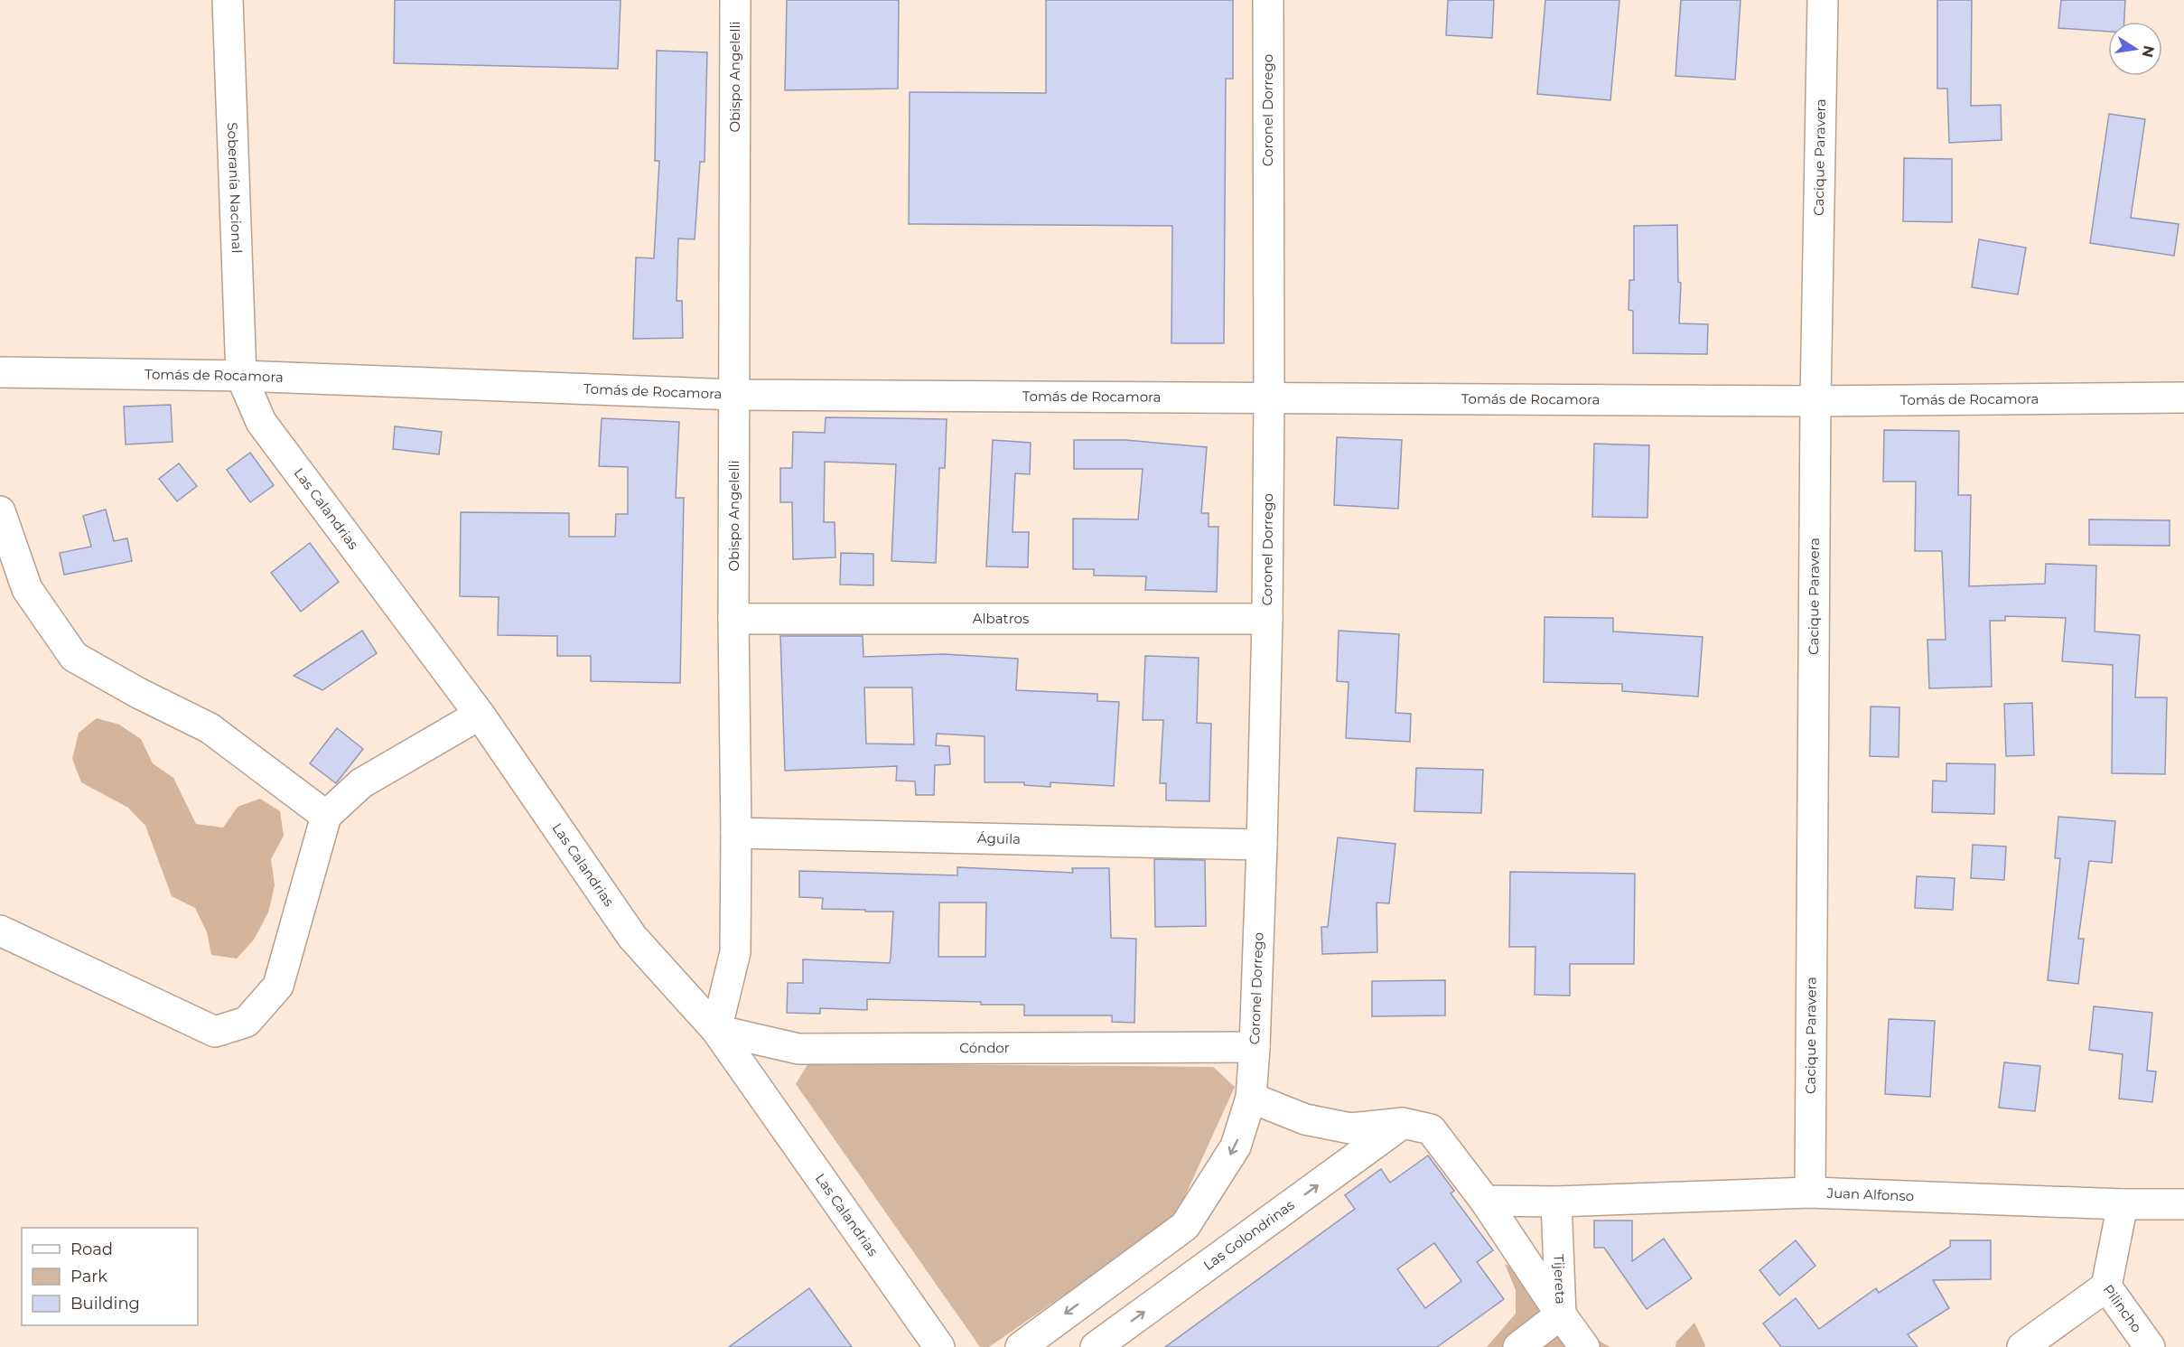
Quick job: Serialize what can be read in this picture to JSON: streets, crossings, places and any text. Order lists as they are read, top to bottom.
{
  "streets": {
    "street": [
      "Obispo Angelelli",
      "Coronel Dorrego",
      "Cacique Paravera",
      "Soberanía Nacional",
      "Tomás de Rocamora",
      "Las Calandrias",
      "Albatros",
      "Águila",
      "Cóndor",
      "Juan Alfonso",
      "Las Golondrinas",
      "Tijereta",
      "Pilincho"
    ]
  },
  "crossings": [
    ["Obispo Angelelli", "Tomás de Rocamora"],
    ["Obispo Angelelli", "Las Calandrias"],
    ["Obispo Angelelli", "Albatros"],
    ["Obispo Angelelli", "Águila"],
    ["Obispo Angelelli", "Cóndor"],
    ["Coronel Dorrego", "Tomás de Rocamora"],
    ["Coronel Dorrego", "Albatros"],
    ["Coronel Dorrego", "Águila"],
    ["Coronel Dorrego", "Cóndor"],
    ["Cacique Paravera", "Tomás de Rocamora"],
    ["Cacique Paravera", "Juan Alfonso"],
    ["Soberanía Nacional", "Tomás de Rocamora"],
    ["Soberanía Nacional", "Las Calandrias"],
    ["Tomás de Rocamora", "Las Calandrias"],
    ["Las Calandrias", "Cóndor"],
    ["Juan Alfonso", "Tijereta"],
    ["Juan Alfonso", "Pilincho"]
  ],
  "legend": ["Road", "Park", "Building"],
  "north": "right"
}
